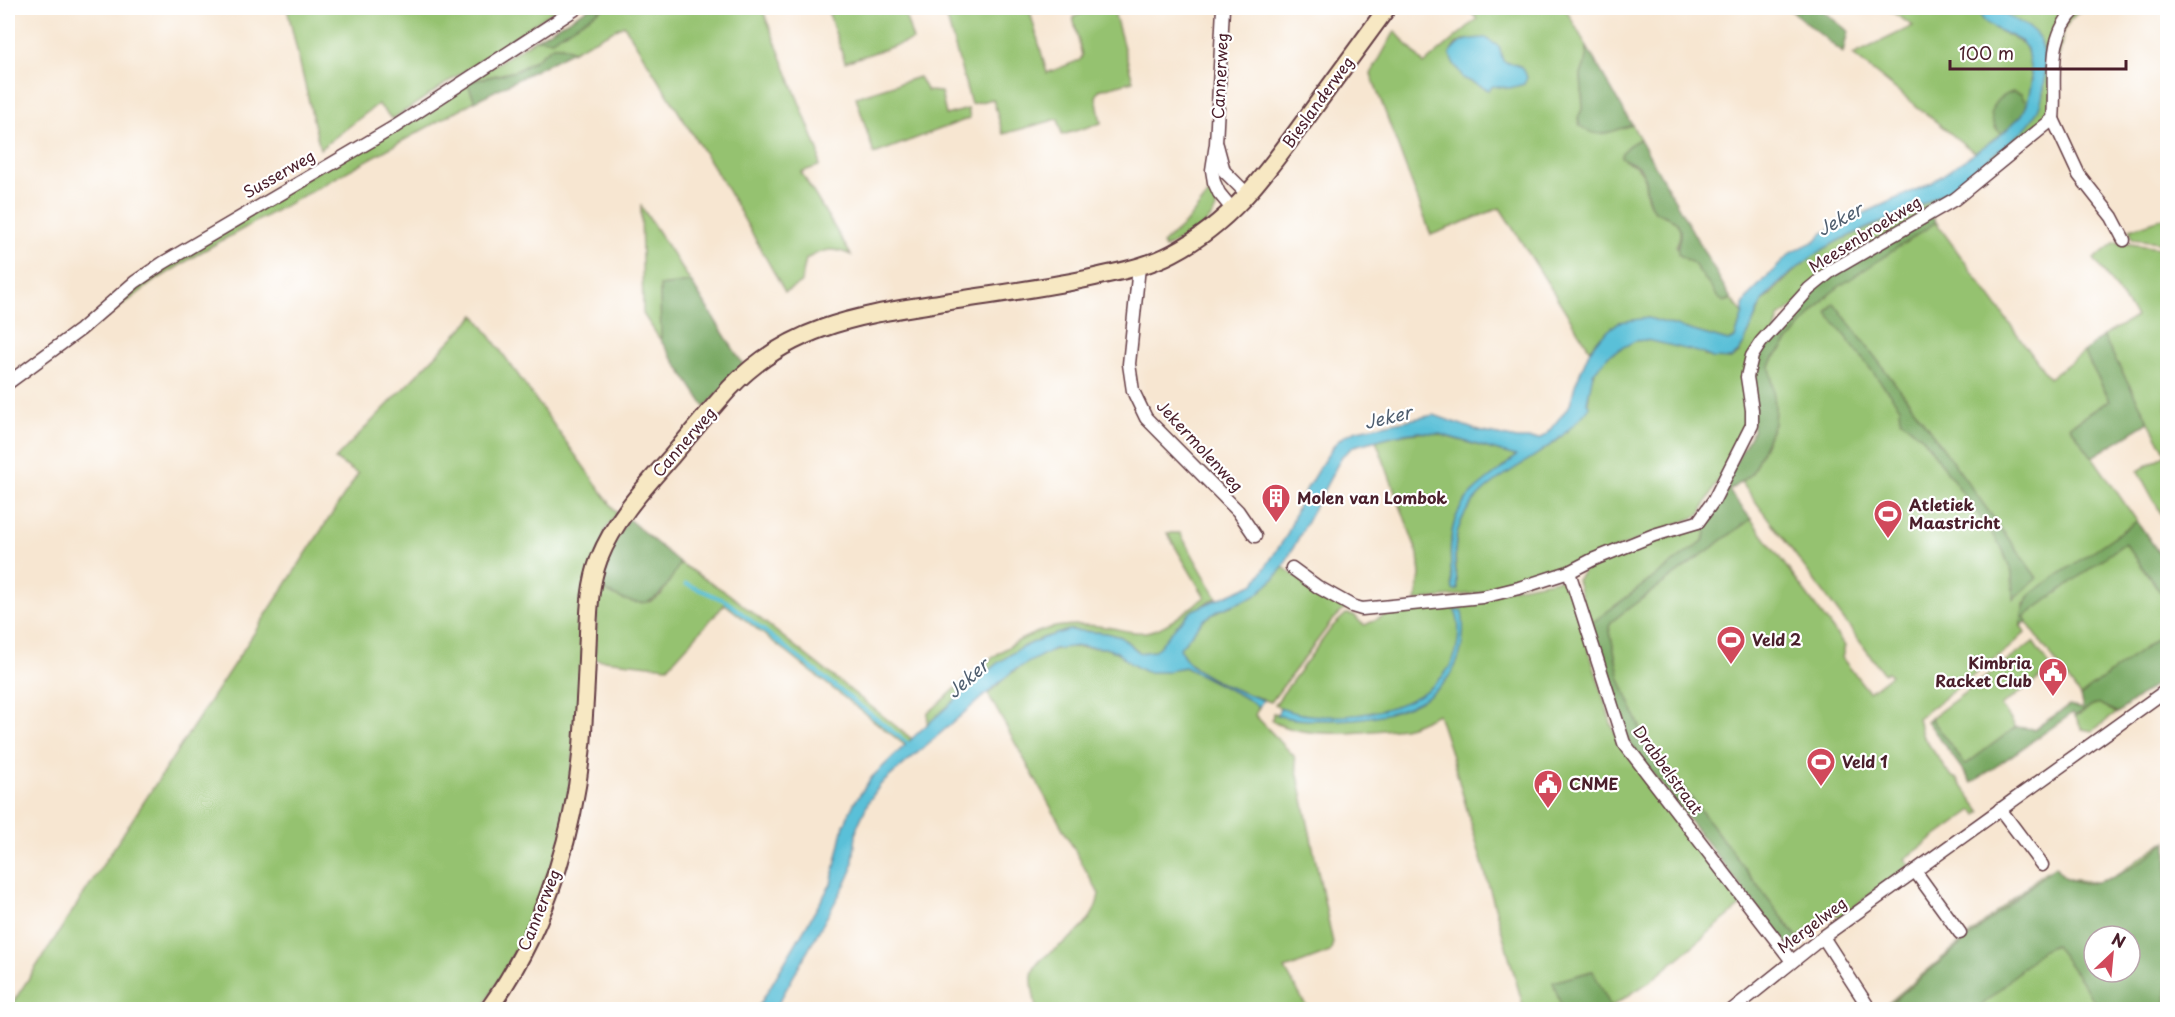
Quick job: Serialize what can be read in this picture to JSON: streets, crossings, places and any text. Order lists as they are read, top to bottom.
{
  "streets": {
    "main road": ["Cannerweg", "Bieslanderweg"],
    "street": [
      "Susserweg",
      "Meesenbroekweg",
      "Jekermolenweg",
      "Drabbelstraat",
      "Mergelweg"
    ]
  },
  "crossings": [
    ["Cannerweg", "Bieslanderweg"],
    ["Cannerweg", "Jekermolenweg"],
    ["Meesenbroekweg", "Drabbelstraat"],
    ["Drabbelstraat", "Mergelweg"]
  ],
  "water": ["Jeker"],
  "places": {
    "building": ["Molen van Lombok"],
    "sports": ["Atletiek Maastricht", "Veld 2", "Veld 1"],
    "public building": ["Kimbria Racket Club", "CNME"]
  },
  "scale_bar": "100 m",
  "north": "top right"
}
